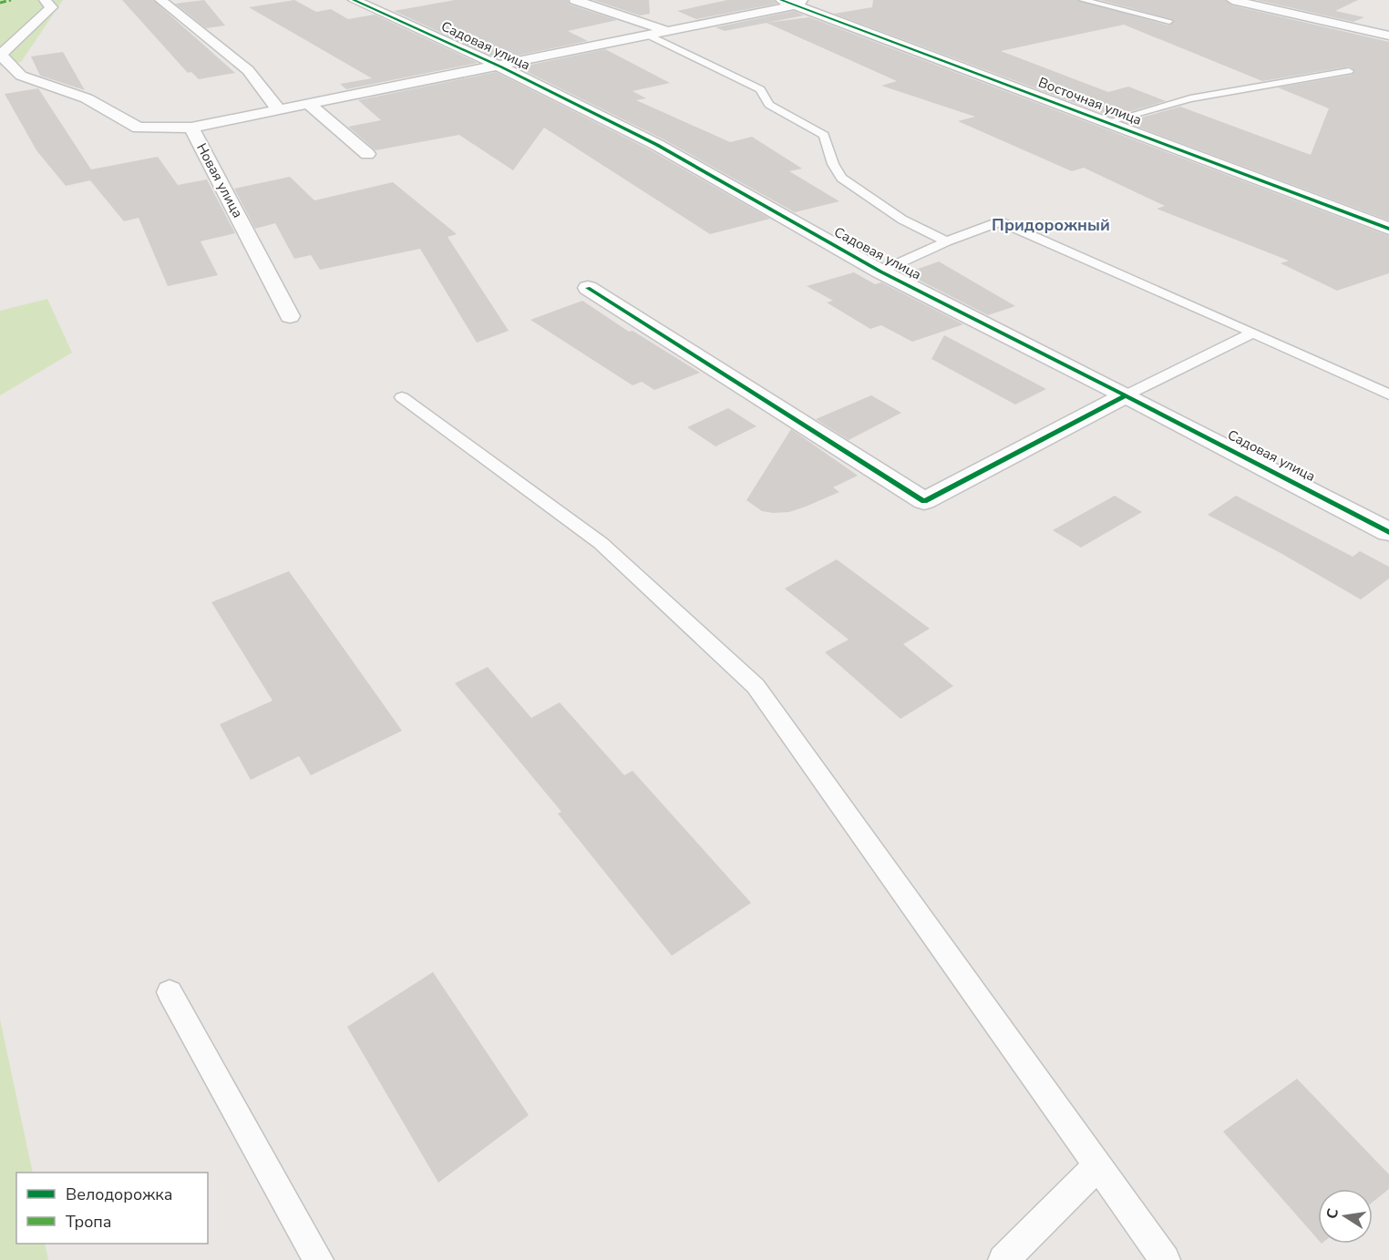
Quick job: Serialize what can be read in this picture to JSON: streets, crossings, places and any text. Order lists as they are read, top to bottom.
{
  "streets": {
    "street": ["Садовая улица", "Восточная улица", "Новая улица"]
  },
  "districts": ["Придорожный"],
  "legend": ["Велодорожка", "Тропа"],
  "north": "left"
}
